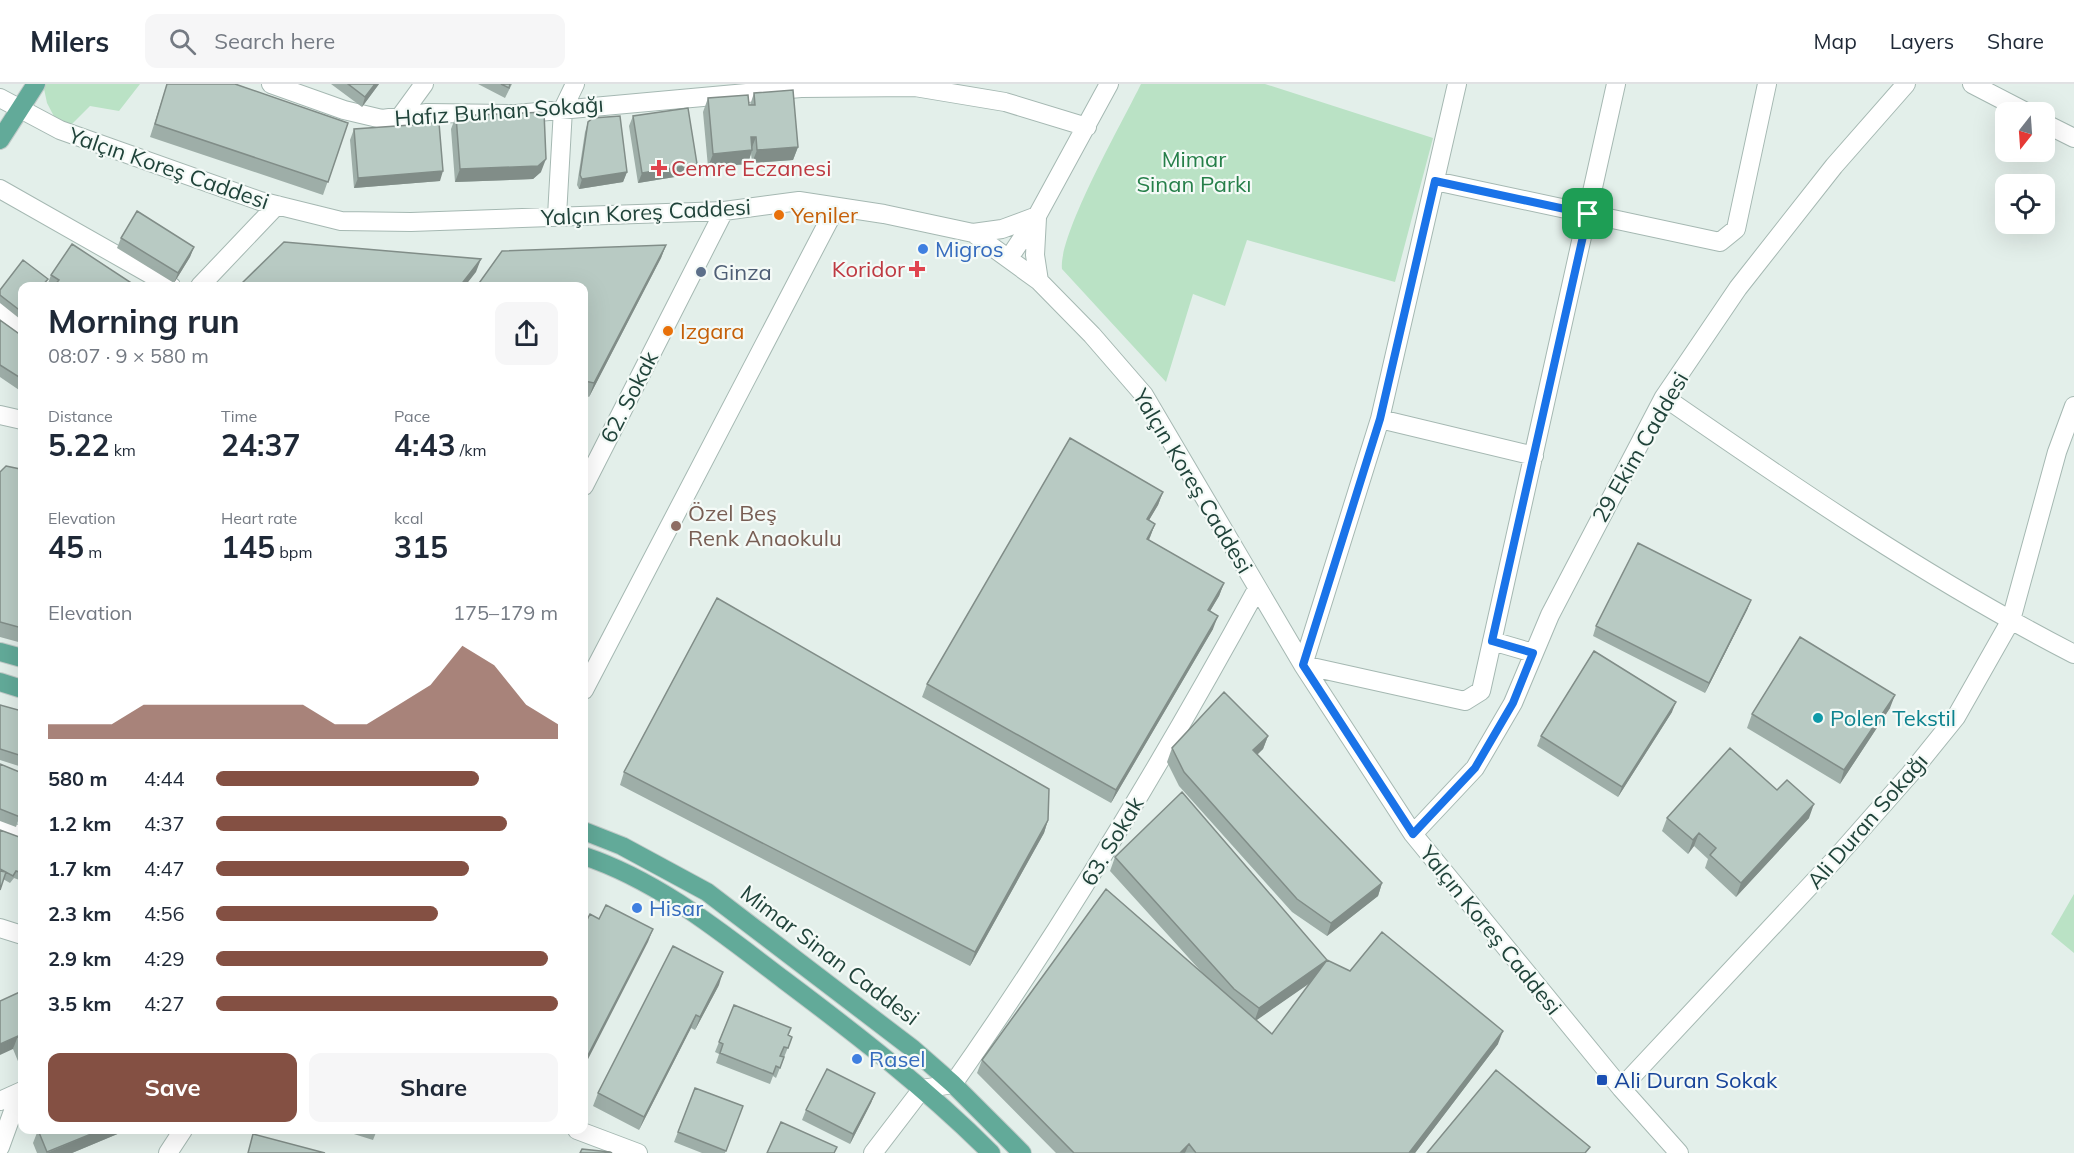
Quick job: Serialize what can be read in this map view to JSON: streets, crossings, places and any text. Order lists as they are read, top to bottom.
{
  "streets": {
    "main road": ["Mimar Sinan Caddesi"],
    "street": [
      "Hafız Burhan Sokağı",
      "Yalçın Koreş Caddesi",
      "62. Sokak",
      "29 Ekim Caddesi",
      "Ali Duran Sokağı",
      "63. Sokak"
    ]
  },
  "crossings": [
    ["Yalçın Koreş Caddesi", "62. Sokak"],
    ["Yalçın Koreş Caddesi", "29 Ekim Caddesi"],
    ["Yalçın Koreş Caddesi", "Ali Duran Sokağı"],
    ["Yalçın Koreş Caddesi", "63. Sokak"],
    ["63. Sokak", "Mimar Sinan Caddesi"]
  ],
  "parks": ["Mimar Sinan Parkı"],
  "places": {
    "health": ["Cemre Eczanesi", "Koridor"],
    "other": [
      "Yeniler",
      "Migros",
      "Ginza",
      "Izgara",
      "Özel Beş Renk Anaokulu",
      "Polen Tekstil",
      "Hisar",
      "Rasel"
    ],
    "transit": ["Ali Duran Sokak"]
  },
  "north": "bottom",
  "page": {
    "header": "Milers",
    "search": "Search here",
    "nav": ["Map", "Layers", "Share"],
    "heading": ["Morning run", "08:07 · 9 × 580 m"],
    "stats": [
      ["Distance", "5.22 km"],
      ["Time", "24:37"],
      ["Pace", "4:43 /km"],
      ["Elevation", "45 m"],
      ["Heart rate", "145 bpm"],
      ["kcal", "315"]
    ],
    "chart": ["Elevation", "175–179 m"],
    "list": [
      {
        "name": "580 m",
        "note": "4:44"
      },
      {
        "name": "1.2 km",
        "note": "4:37"
      },
      {
        "name": "1.7 km",
        "note": "4:47"
      },
      {
        "name": "2.3 km",
        "note": "4:56"
      },
      {
        "name": "2.9 km",
        "note": "4:29"
      },
      {
        "name": "3.5 km",
        "note": "4:27"
      }
    ],
    "buttons": ["Save", "Share"]
  }
}
